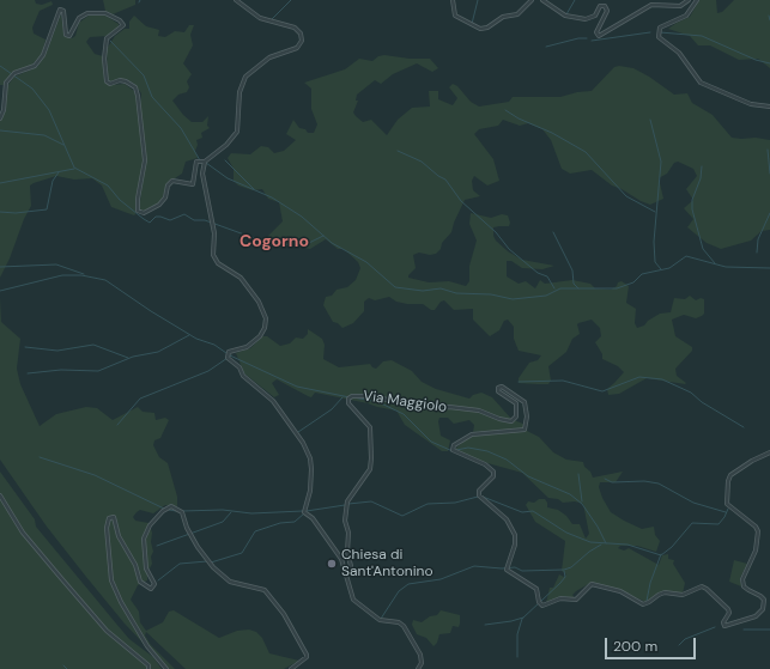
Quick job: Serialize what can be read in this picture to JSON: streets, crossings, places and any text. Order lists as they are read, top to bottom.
{
  "streets": {
    "street": ["Via Maggiolo"]
  },
  "districts": ["Cogorno"],
  "places": ["Chiesa di Sant'Antonino"],
  "scale_bar": "200 m"
}
